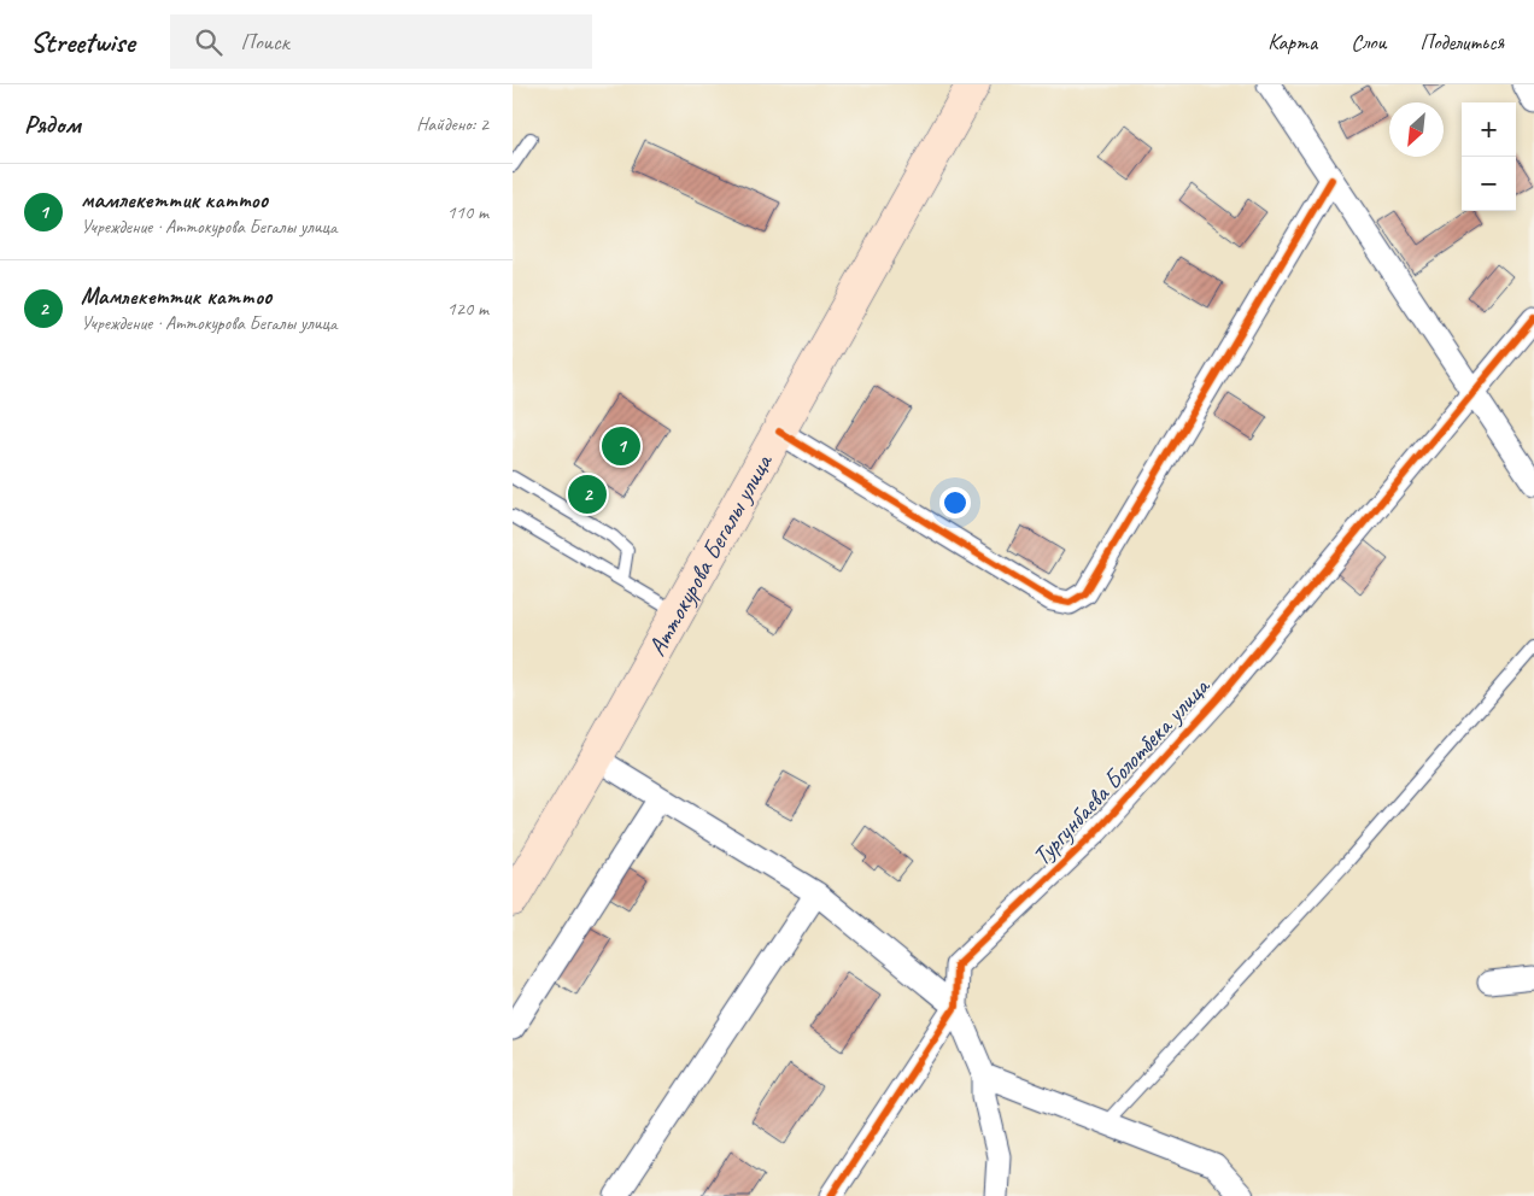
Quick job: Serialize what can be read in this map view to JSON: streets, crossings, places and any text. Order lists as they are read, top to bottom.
{
  "streets": {
    "main road": ["Аттокурова Бегалы улица"],
    "street": ["Тургунбаева Болотбека улица"]
  },
  "north": "bottom left",
  "page": {
    "header": "Streetwise",
    "search": "Поиск",
    "nav": ["Карта", "Слои", "Поделиться"],
    "heading": ["Рядом", "Найдено: 2"],
    "map_buttons": ["+", "−"],
    "list": [
      {
        "mark": "1",
        "name": "мамлекеттик каттоо",
        "note": "Учреждение · Аттокурова Бегалы улица",
        "value": "110 m"
      },
      {
        "mark": "2",
        "name": "Мамлекеттик каттоо",
        "note": "Учреждение · Аттокурова Бегалы улица",
        "value": "120 m"
      }
    ],
    "pins": ["1", "2"]
  }
}
